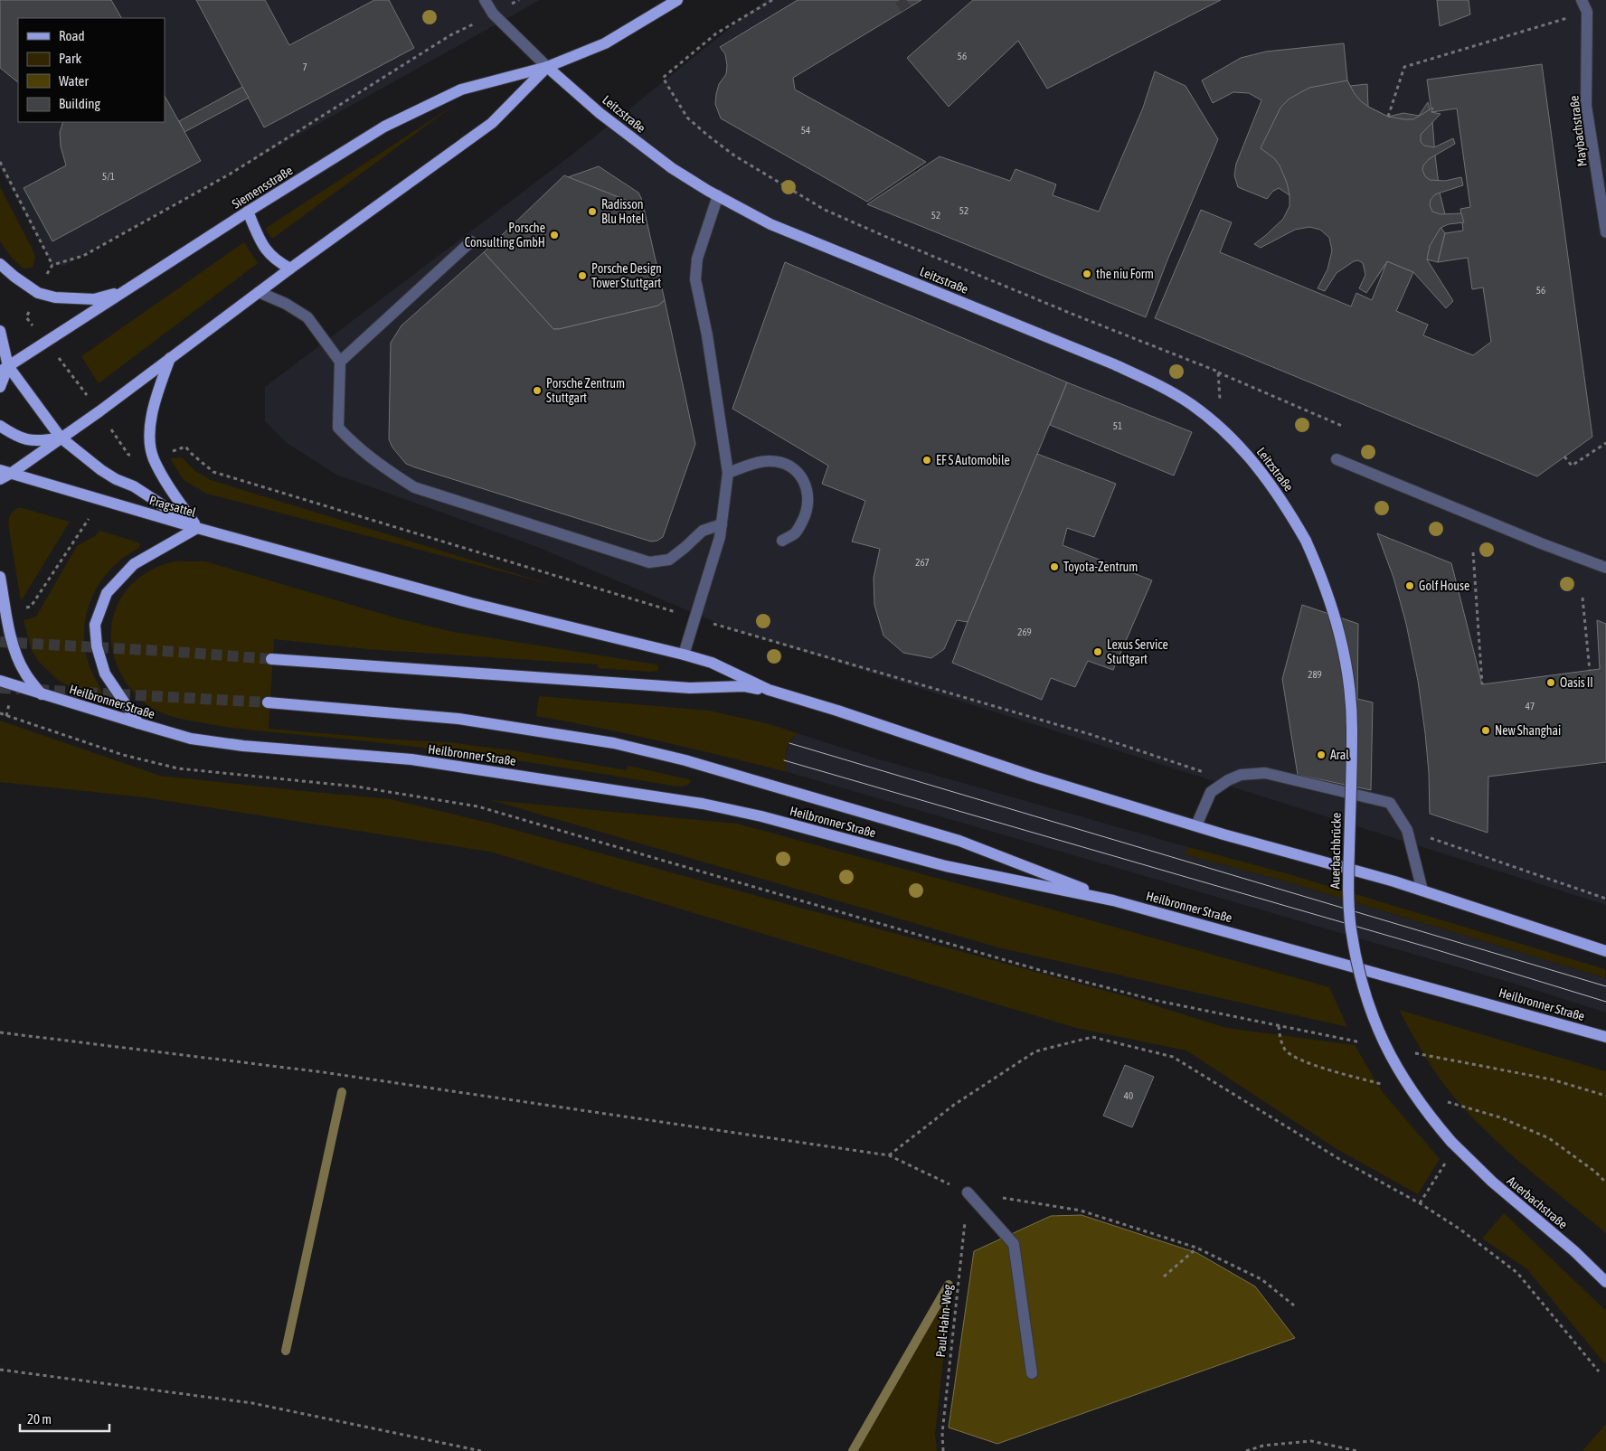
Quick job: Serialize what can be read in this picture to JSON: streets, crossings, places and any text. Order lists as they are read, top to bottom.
{
  "streets": {
    "main road": [
      "Leitzstraße",
      "Siemensstraße",
      "Pragsattel",
      "Heilbronner Straße",
      "Auerbachbrücke",
      "Auerbachstraße"
    ],
    "street": ["Maybachstraße"],
    "path": ["Paul-Hahn-Weg"]
  },
  "crossings": [
    ["Leitzstraße", "Siemensstraße"],
    ["Leitzstraße", "Auerbachbrücke"],
    ["Siemensstraße", "Pragsattel"],
    ["Auerbachbrücke", "Auerbachstraße"]
  ],
  "places": [
    "Radisson Blu Hotel",
    "Porsche Consulting GmbH",
    "the niu Form",
    "Porsche Design Tower Stuttgart",
    "Porsche Zentrum Stuttgart",
    "EF S Automobile",
    "Toyota-Zentrum",
    "Golf House",
    "Lexus Service Stuttgart",
    "Oasis II",
    "New Shanghai",
    "Aral"
  ],
  "house_numbers": [
    "56",
    "7",
    "54",
    "5/1",
    "52",
    "52",
    "56",
    "51",
    "267",
    "269",
    "289",
    "47",
    "40"
  ],
  "legend": [
    "Road",
    "Park",
    "Water",
    "Building"
  ],
  "scale_bar": "20 m"
}
